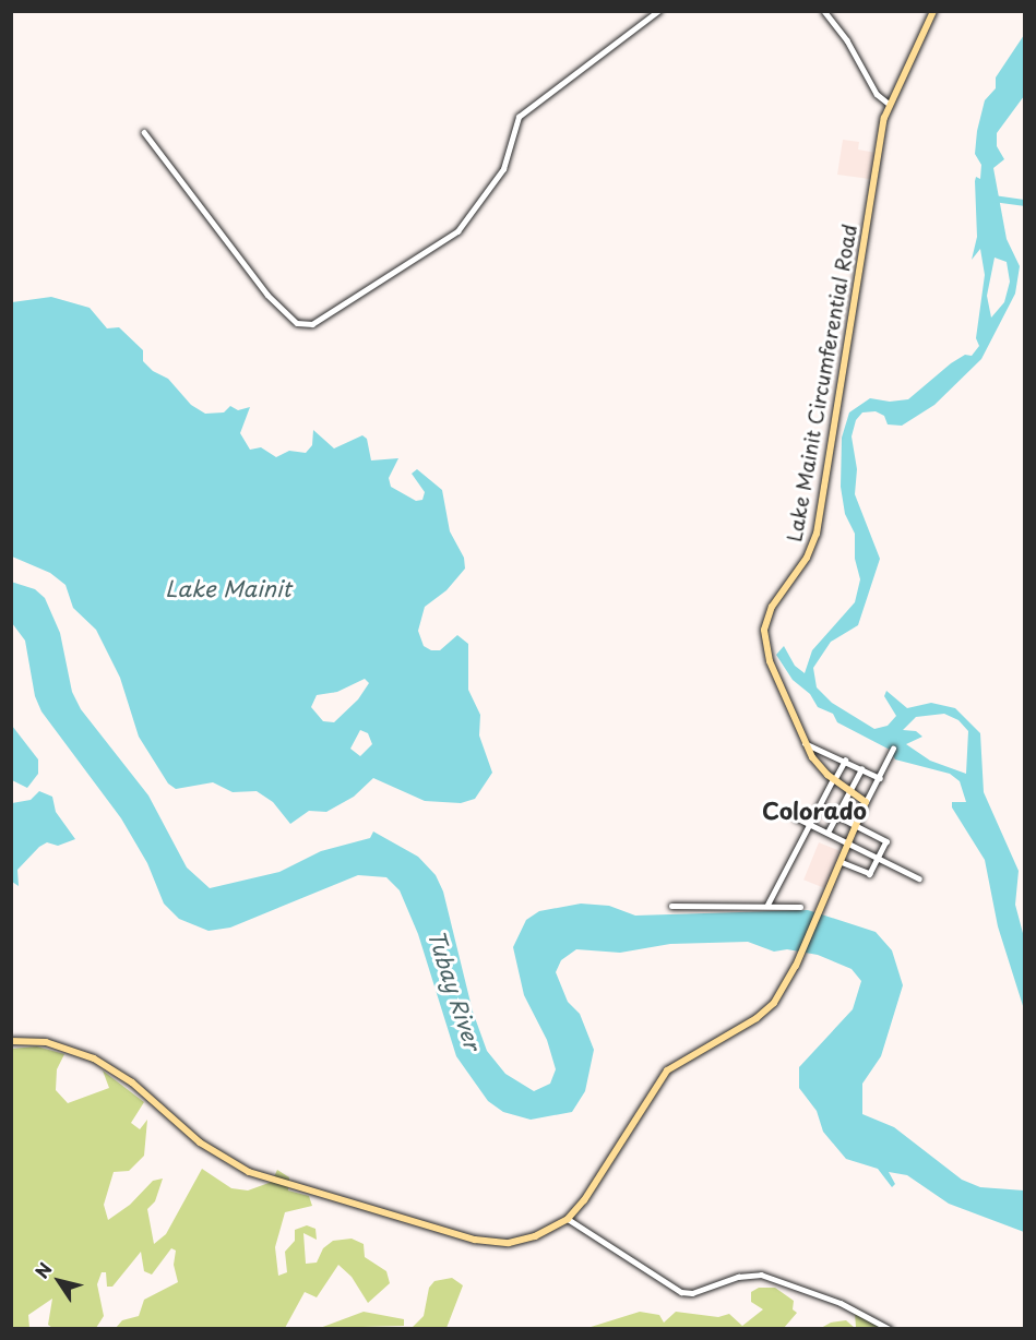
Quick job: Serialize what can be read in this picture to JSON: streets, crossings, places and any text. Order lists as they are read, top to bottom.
{
  "streets": {
    "main road": ["Lake Mainit Circumferential Road"]
  },
  "districts": ["Colorado"],
  "water": ["Lake Mainit", "Tubay River"],
  "north": "top left"
}
